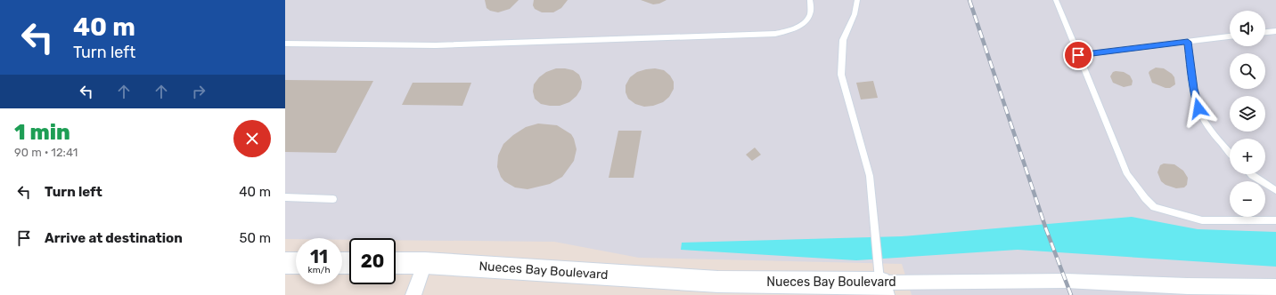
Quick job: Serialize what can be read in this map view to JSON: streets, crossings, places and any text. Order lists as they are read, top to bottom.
{
  "streets": {
    "street": ["Nueces Bay Boulevard"]
  },
  "page": {
    "turn": ["40 m", "Turn left"],
    "map_buttons": ["+", "−"],
    "heading": ["1 min", "90 m · 12:41"],
    "list": [
      {
        "name": "Turn left",
        "value": "40 m"
      },
      {
        "name": "Arrive at destination",
        "value": "50 m"
      }
    ],
    "speed": "11 km/h",
    "limit": "20"
  }
}
